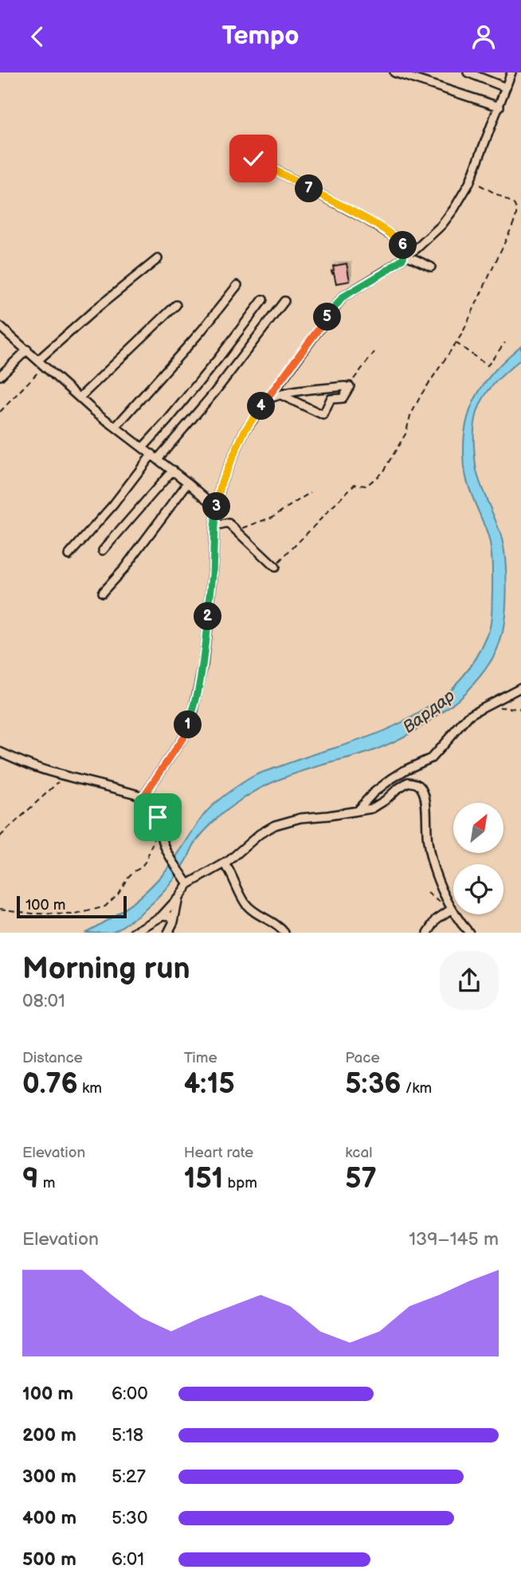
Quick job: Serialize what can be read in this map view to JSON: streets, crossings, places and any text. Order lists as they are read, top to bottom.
{
  "water": ["Вардар"],
  "scale_bar": "100 m",
  "north": "top right",
  "page": {
    "header": "Tempo",
    "pins": [
      "7",
      "6",
      "5",
      "4",
      "3",
      "2",
      "1"
    ],
    "scale": "100 m",
    "heading": ["Morning run", "08:01"],
    "stats": [
      ["Distance", "0.76 km"],
      ["Time", "4:15"],
      ["Pace", "5:36 /km"],
      ["Elevation", "9 m"],
      ["Heart rate", "151 bpm"],
      ["kcal", "57"]
    ],
    "chart": ["Elevation", "139–145 m"],
    "list": [
      {
        "name": "100 m",
        "note": "6:00"
      },
      {
        "name": "200 m",
        "note": "5:18"
      },
      {
        "name": "300 m",
        "note": "5:27"
      },
      {
        "name": "400 m",
        "note": "5:30"
      },
      {
        "name": "500 m",
        "note": "6:01"
      }
    ]
  }
}
